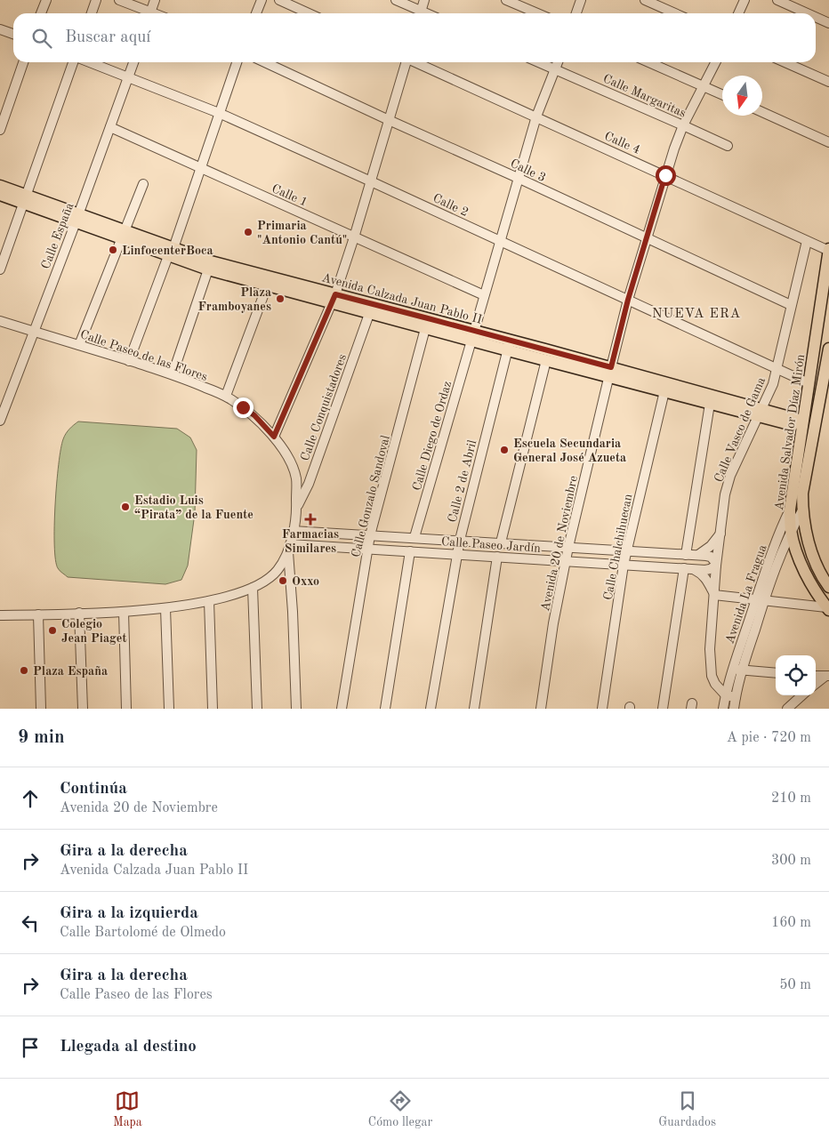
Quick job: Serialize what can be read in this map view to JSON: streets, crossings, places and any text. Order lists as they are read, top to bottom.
{
  "streets": {
    "main road": ["Avenida Calzada Juan Pablo II", "Avenida Salvador Díaz Mirón"],
    "street": [
      "Calle Margaritas",
      "Calle 4",
      "Calle 3",
      "Calle 1",
      "Calle 2",
      "Calle España",
      "Calle Paseo de las Flores",
      "Calle Conquistadores",
      "Calle Vasco de Gama",
      "Calle Diego de Ordaz",
      "Calle 2 de Abril",
      "Calle Gonzalo Sandoval",
      "Avenida 20 de Noviembre",
      "Calle Paseo Jardín",
      "Calle Chalchihuecan",
      "Avenida La Fragua"
    ]
  },
  "crossings": [
    ["Calle Margaritas", "Calle Diego de Ordaz"],
    ["Calle Margaritas", "Avenida 20 de Noviembre"],
    ["Calle 4", "Calle Vasco de Gama"],
    ["Calle 4", "Avenida Salvador Díaz Mirón"],
    ["Calle 4", "Calle Diego de Ordaz"],
    ["Calle 4", "Avenida 20 de Noviembre"],
    ["Calle 3", "Calle Vasco de Gama"],
    ["Calle 3", "Calle Diego de Ordaz"],
    ["Calle 3", "Avenida 20 de Noviembre"],
    ["Calle 1", "Calle España"],
    ["Calle 1", "Calle Diego de Ordaz"],
    ["Calle 2", "Calle España"],
    ["Calle 2", "Calle Vasco de Gama"],
    ["Calle 2", "Avenida Salvador Díaz Mirón"],
    ["Calle 2", "Calle Diego de Ordaz"],
    ["Calle 2", "Avenida 20 de Noviembre"],
    ["Calle España", "Avenida Calzada Juan Pablo II"],
    ["Calle España", "Calle Paseo de las Flores"],
    ["Avenida Calzada Juan Pablo II", "Calle Conquistadores"],
    ["Avenida Calzada Juan Pablo II", "Calle Vasco de Gama"],
    ["Avenida Calzada Juan Pablo II", "Avenida Salvador Díaz Mirón"],
    ["Avenida Calzada Juan Pablo II", "Calle Diego de Ordaz"],
    ["Avenida Calzada Juan Pablo II", "Calle 2 de Abril"],
    ["Avenida Calzada Juan Pablo II", "Calle Gonzalo Sandoval"],
    ["Avenida Calzada Juan Pablo II", "Avenida 20 de Noviembre"],
    ["Avenida Calzada Juan Pablo II", "Calle Chalchihuecan"],
    ["Calle Paseo de las Flores", "Calle Conquistadores"],
    ["Calle Paseo de las Flores", "Calle Paseo Jardín"],
    ["Calle Vasco de Gama", "Calle Paseo Jardín"],
    ["Calle Vasco de Gama", "Avenida La Fragua"],
    ["Avenida Salvador Díaz Mirón", "Avenida La Fragua"],
    ["Calle Diego de Ordaz", "Calle Paseo Jardín"],
    ["Calle 2 de Abril", "Calle Paseo Jardín"],
    ["Calle Gonzalo Sandoval", "Calle Paseo Jardín"],
    ["Avenida 20 de Noviembre", "Calle Paseo Jardín"],
    ["Calle Paseo Jardín", "Calle Chalchihuecan"]
  ],
  "districts": ["NUEVA ERA"],
  "places": {
    "other": [
      "Primaria \"Antonio Cantú\"",
      "LinfocenterBoca",
      "Plaza Framboyanes",
      "Escuela Secundaria General José Azueta",
      "Estadio Luis “Pirata” de la Fuente",
      "Oxxo",
      "Colegio Jean Piaget",
      "Plaza España"
    ],
    "health": ["Farmacias Similares"]
  },
  "north": "bottom",
  "page": {
    "search": "Buscar aquí",
    "heading": ["9 min", "A pie · 720 m"],
    "list": [
      ["Continúa", "Avenida 20 de Noviembre", "210 m"],
      ["Gira a la derecha", "Avenida Calzada Juan Pablo II", "300 m"],
      ["Gira a la izquierda", "Calle Bartolomé de Olmedo", "160 m"],
      ["Gira a la derecha", "Calle Paseo de las Flores", "50 m"],
      "Llegada al destino"
    ],
    "nav": ["Mapa", "Cómo llegar", "Guardados"]
  }
}
